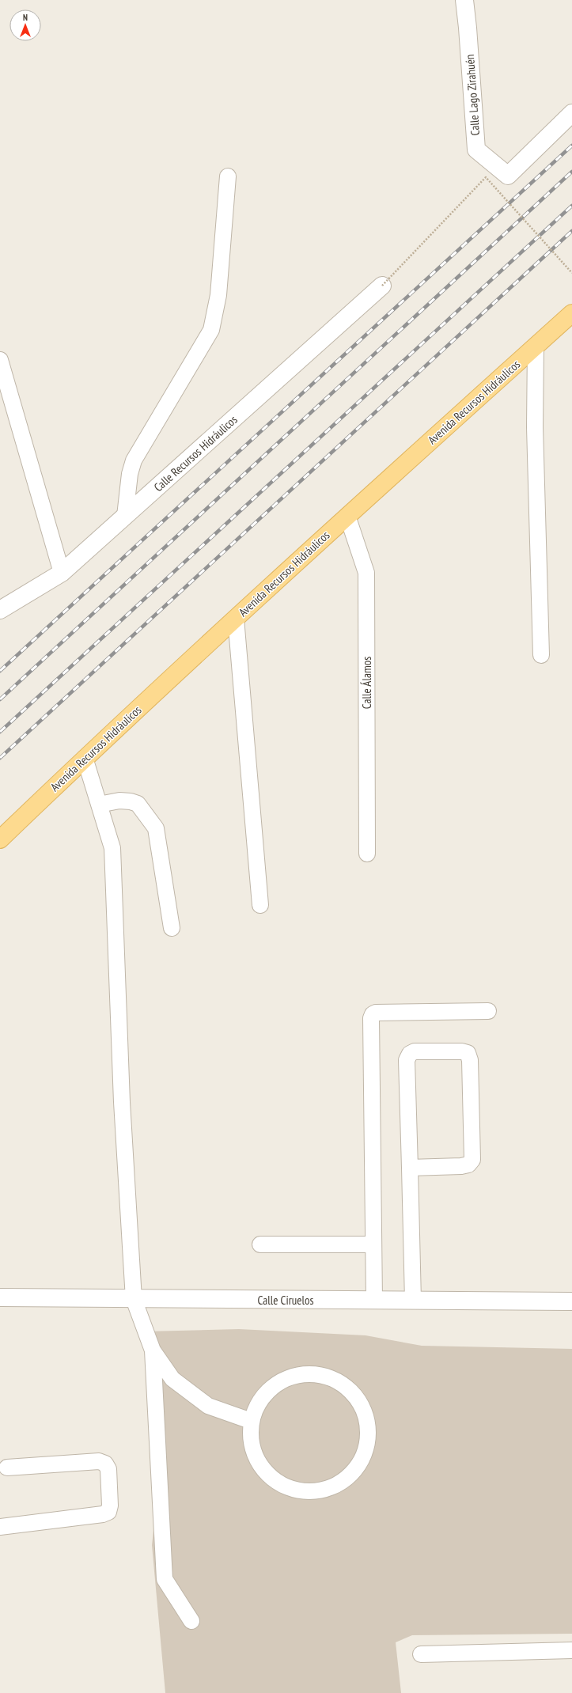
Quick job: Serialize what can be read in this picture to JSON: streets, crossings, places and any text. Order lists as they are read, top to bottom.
{
  "streets": {
    "main road": ["Avenida Recursos Hidráulicos"],
    "street": ["Calle Lago Zirahuén", "Calle Recursos Hidráulicos", "Calle Ciruelos"],
    "lane": ["Calle Álamos"]
  },
  "crossings": [
    ["Avenida Recursos Hidráulicos", "Calle Álamos"]
  ],
  "north": "top"
}
